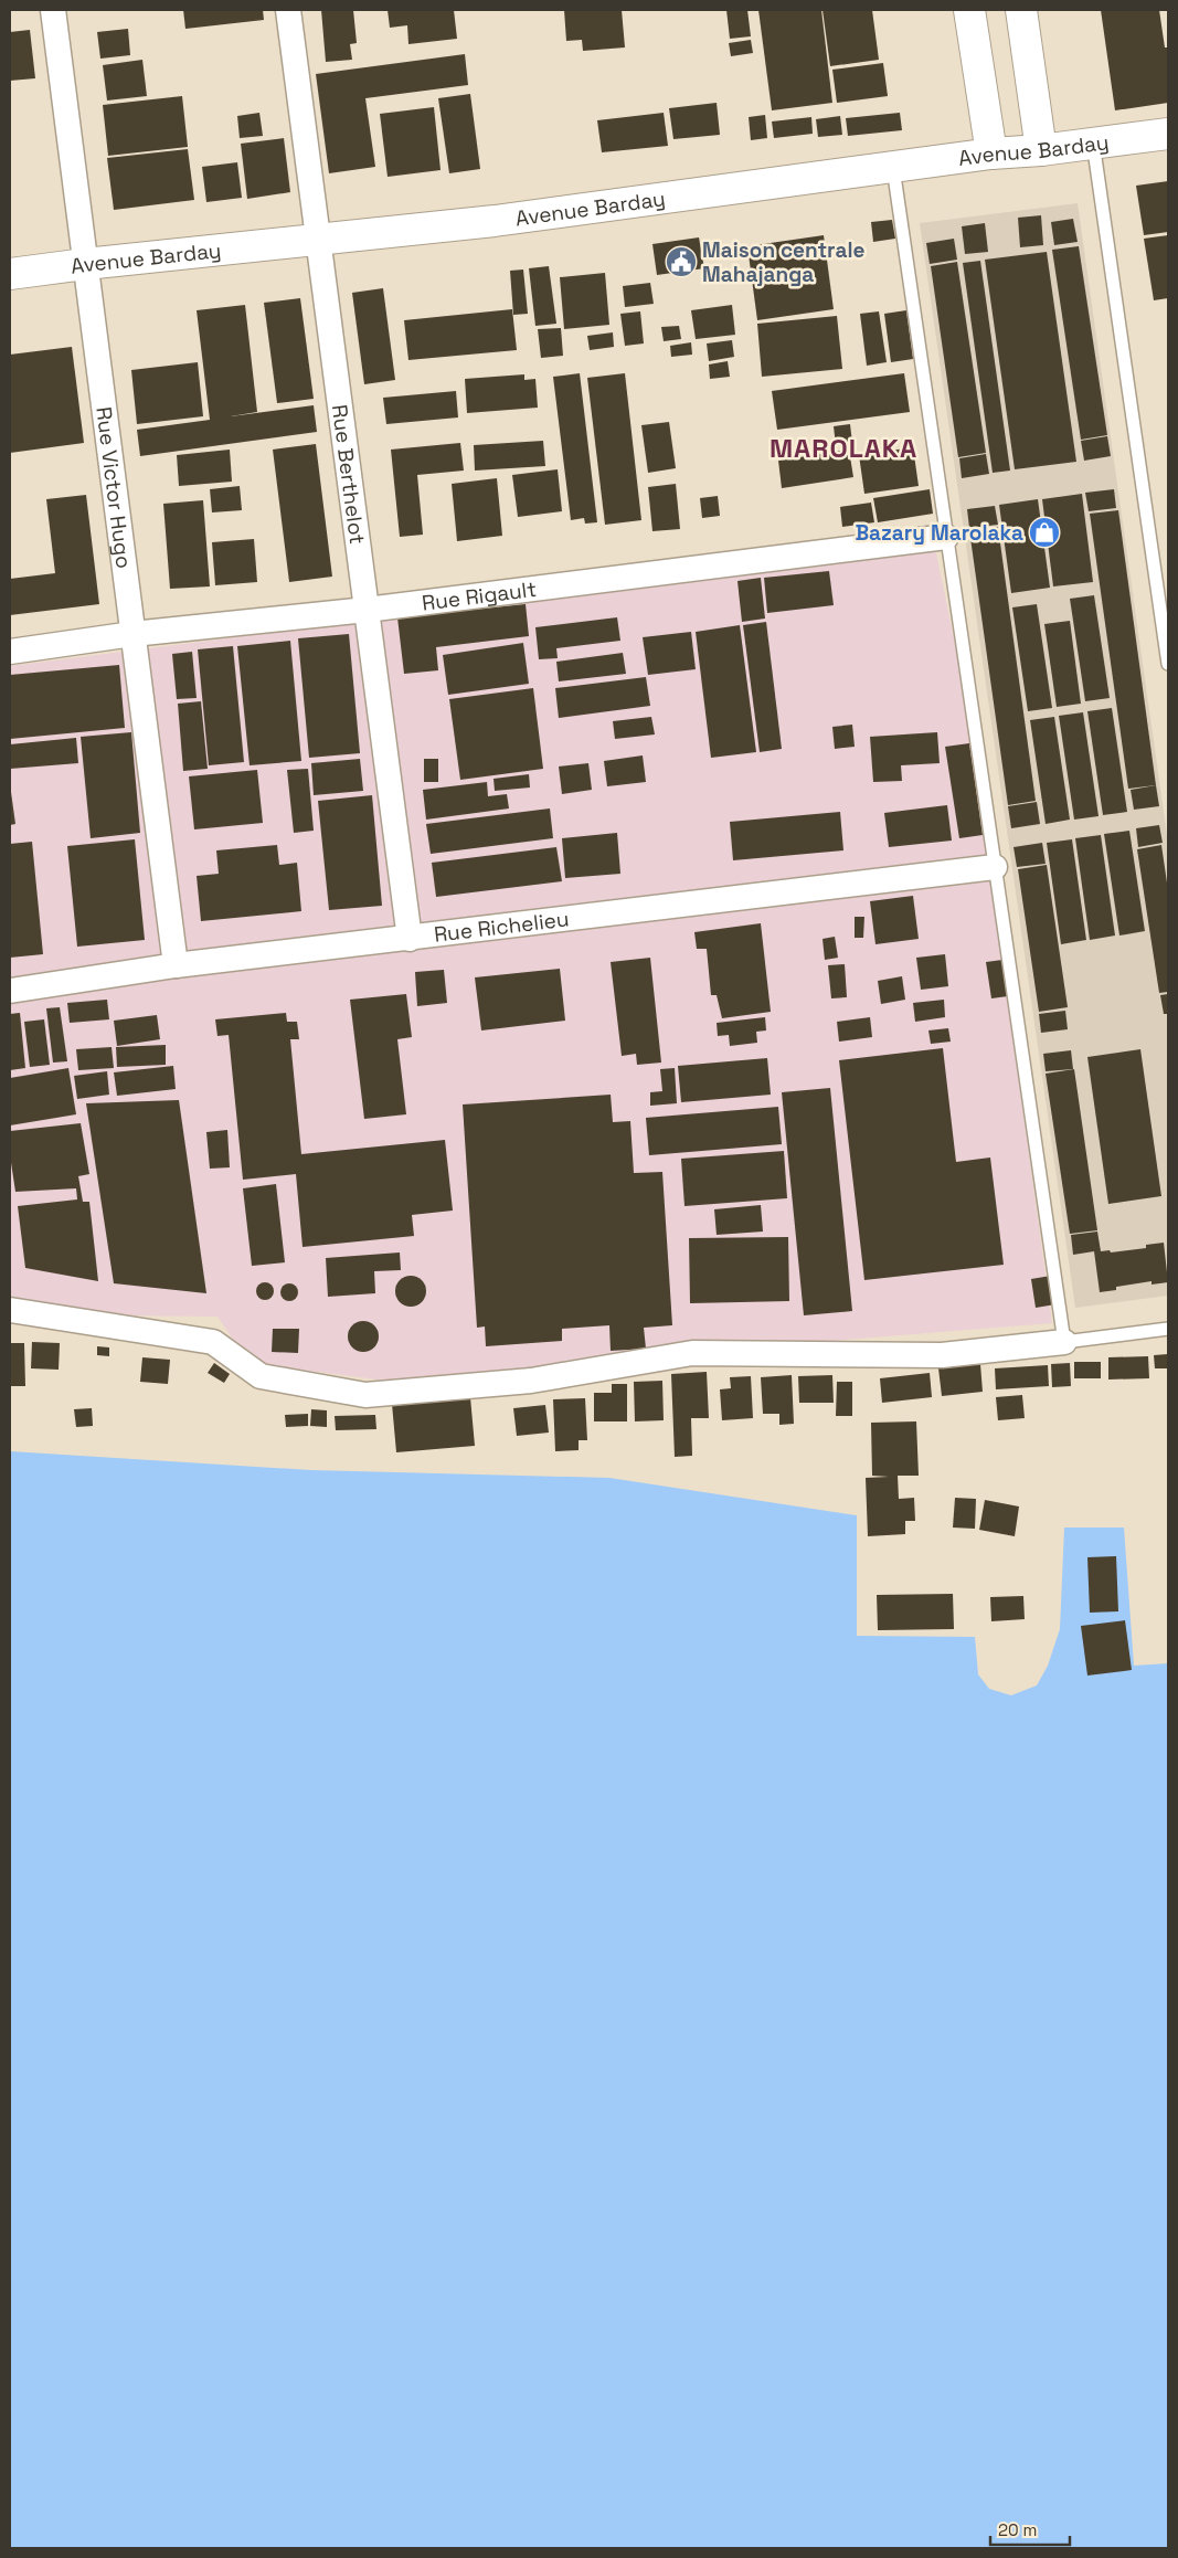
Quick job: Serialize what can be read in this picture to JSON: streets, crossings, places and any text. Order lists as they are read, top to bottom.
{
  "streets": {
    "main road": ["Avenue Barday"],
    "street": [
      "Rue Berthelot",
      "Rue Victor Hugo",
      "Rue Rigault",
      "Rue Richelieu"
    ]
  },
  "crossings": [
    ["Avenue Barday", "Rue Berthelot"],
    ["Avenue Barday", "Rue Victor Hugo"],
    ["Rue Berthelot", "Rue Rigault"],
    ["Rue Berthelot", "Rue Richelieu"],
    ["Rue Victor Hugo", "Rue Rigault"],
    ["Rue Victor Hugo", "Rue Richelieu"]
  ],
  "districts": ["MAROLAKA"],
  "places": {
    "public building": ["Maison centrale Mahajanga"],
    "shop": ["Bazary Marolaka"]
  },
  "scale_bar": "20 m"
}
